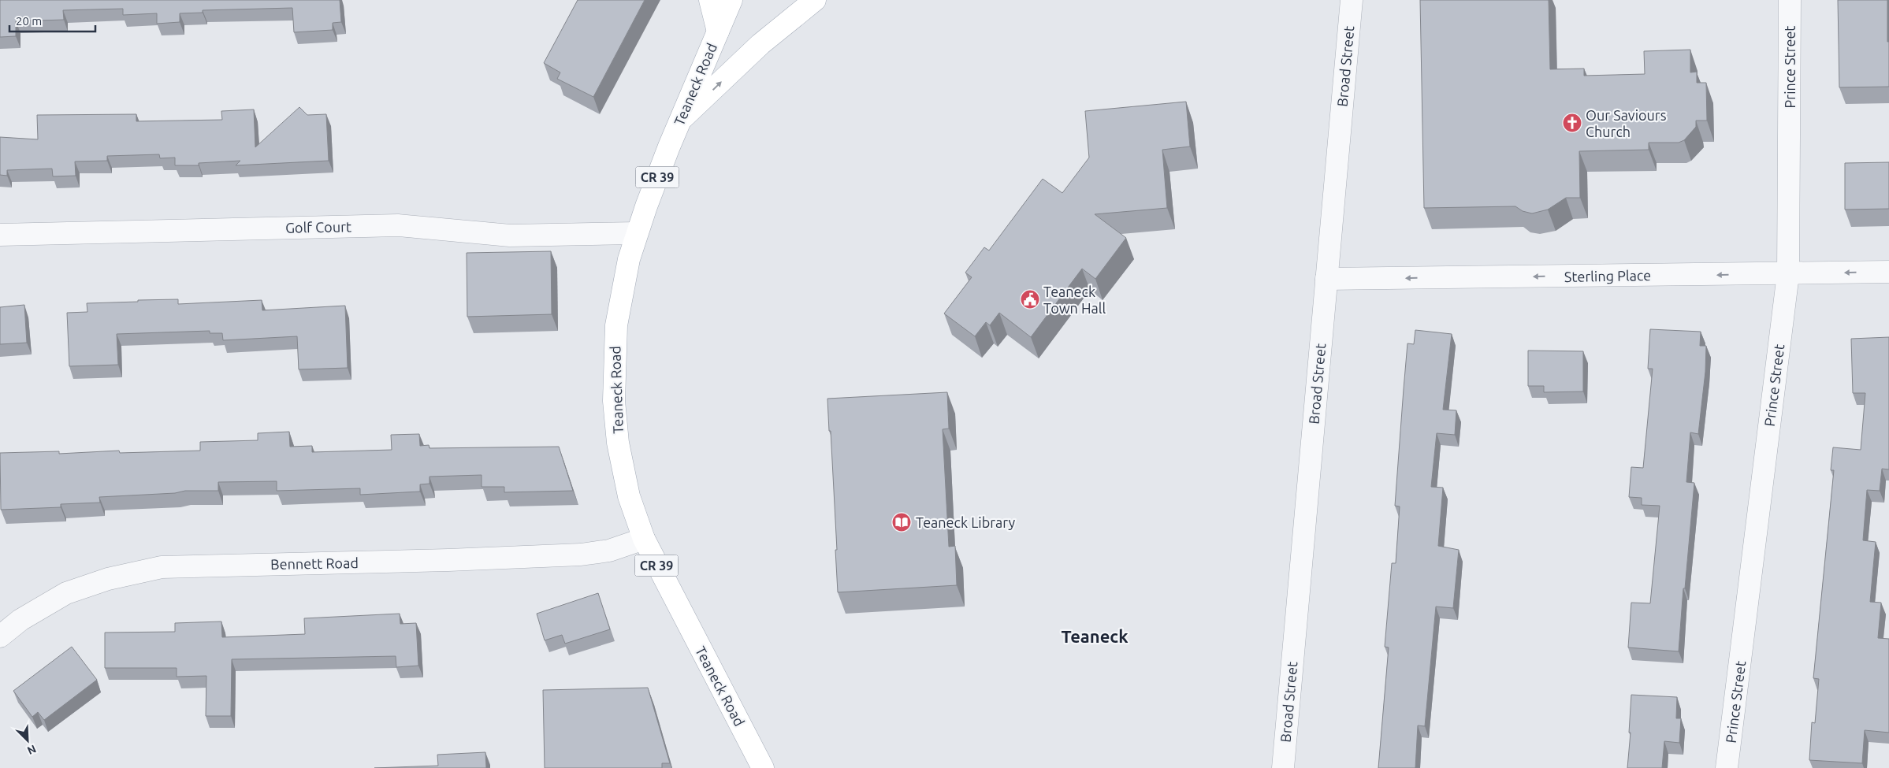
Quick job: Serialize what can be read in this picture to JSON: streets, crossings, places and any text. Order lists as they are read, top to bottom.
{
  "streets": {
    "main road": ["Teaneck Road", "CR 39"],
    "street": [
      "Broad Street",
      "Prince Street",
      "Golf Court",
      "Sterling Place",
      "Bennett Road"
    ]
  },
  "crossings": [
    ["Broad Street", "Sterling Place"],
    ["Prince Street", "Sterling Place"],
    ["Teaneck Road", "Golf Court"],
    ["Teaneck Road", "Bennett Road"]
  ],
  "one_way": ["Sterling Place"],
  "districts": ["Teaneck"],
  "places": {
    "church": ["Our Saviours Church"],
    "public building": ["Teaneck Town Hall"],
    "library": ["Teaneck Library"]
  },
  "scale_bar": "20 m",
  "north": "bottom right"
}
